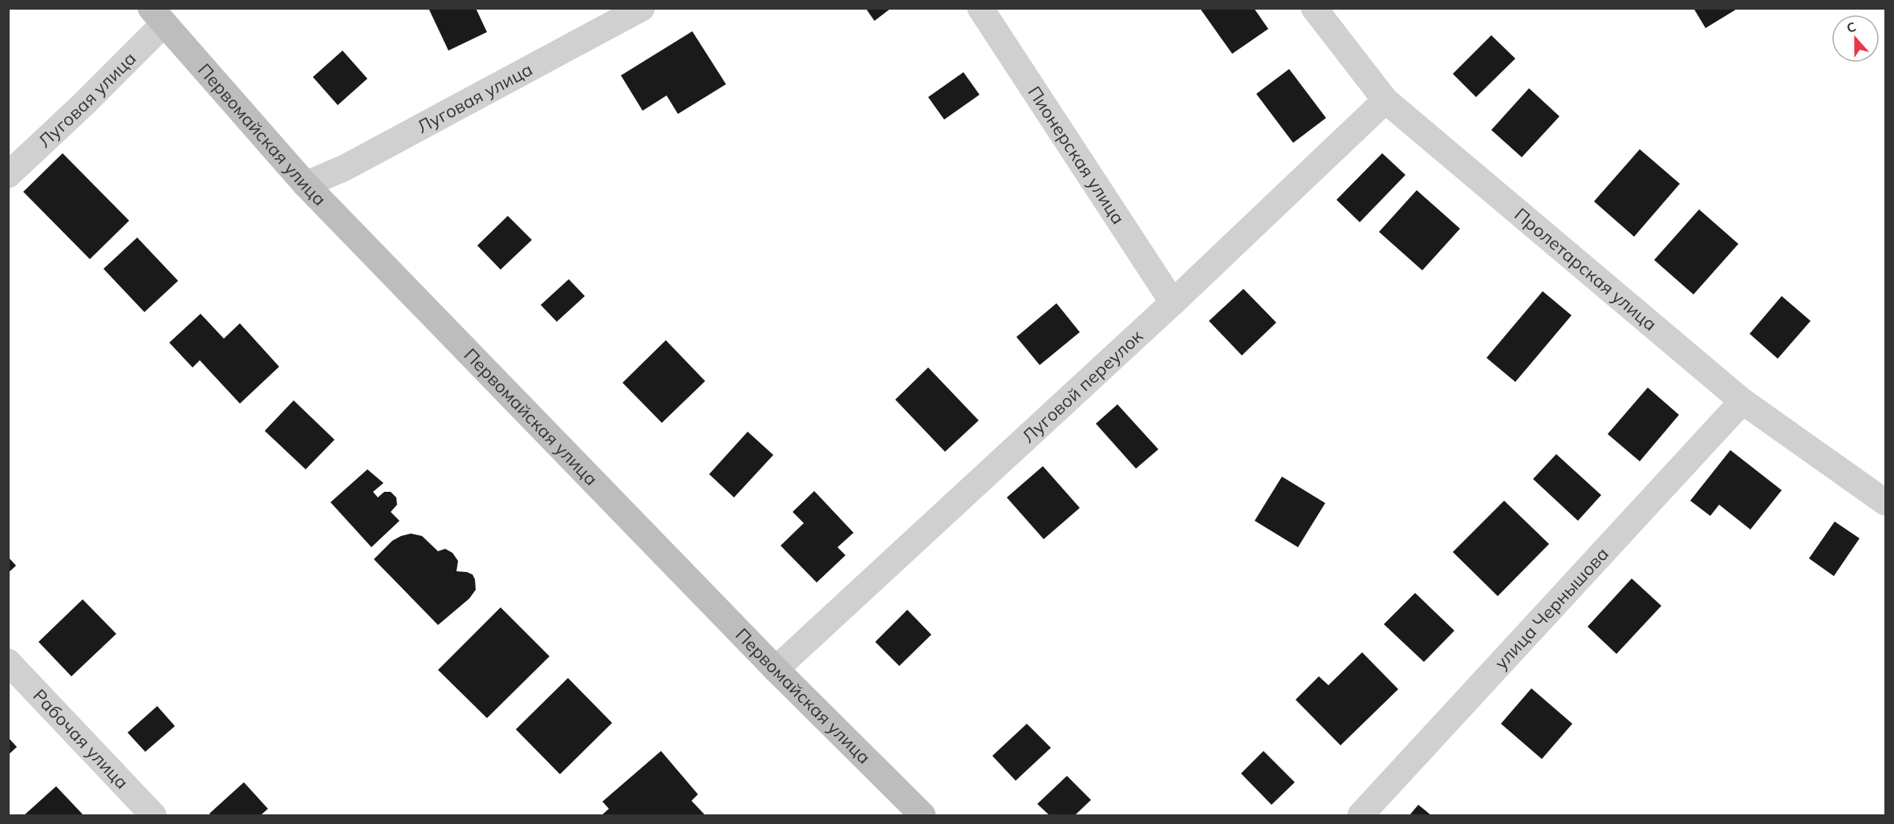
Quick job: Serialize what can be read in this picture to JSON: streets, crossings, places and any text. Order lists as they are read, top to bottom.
{
  "streets": {
    "main road": ["Первомайская улица"],
    "street": [
      "Луговая улица",
      "Пионерская улица",
      "Пролетарская улица",
      "Луговой переулок",
      "улица Чернышова",
      "Рабочая улица"
    ]
  },
  "crossings": [
    ["Луговая улица", "Первомайская улица"],
    ["Первомайская улица", "Луговой переулок"],
    ["Пионерская улица", "Луговой переулок"],
    ["Пролетарская улица", "Луговой переулок"],
    ["Пролетарская улица", "улица Чернышова"]
  ],
  "north": "top"
}
